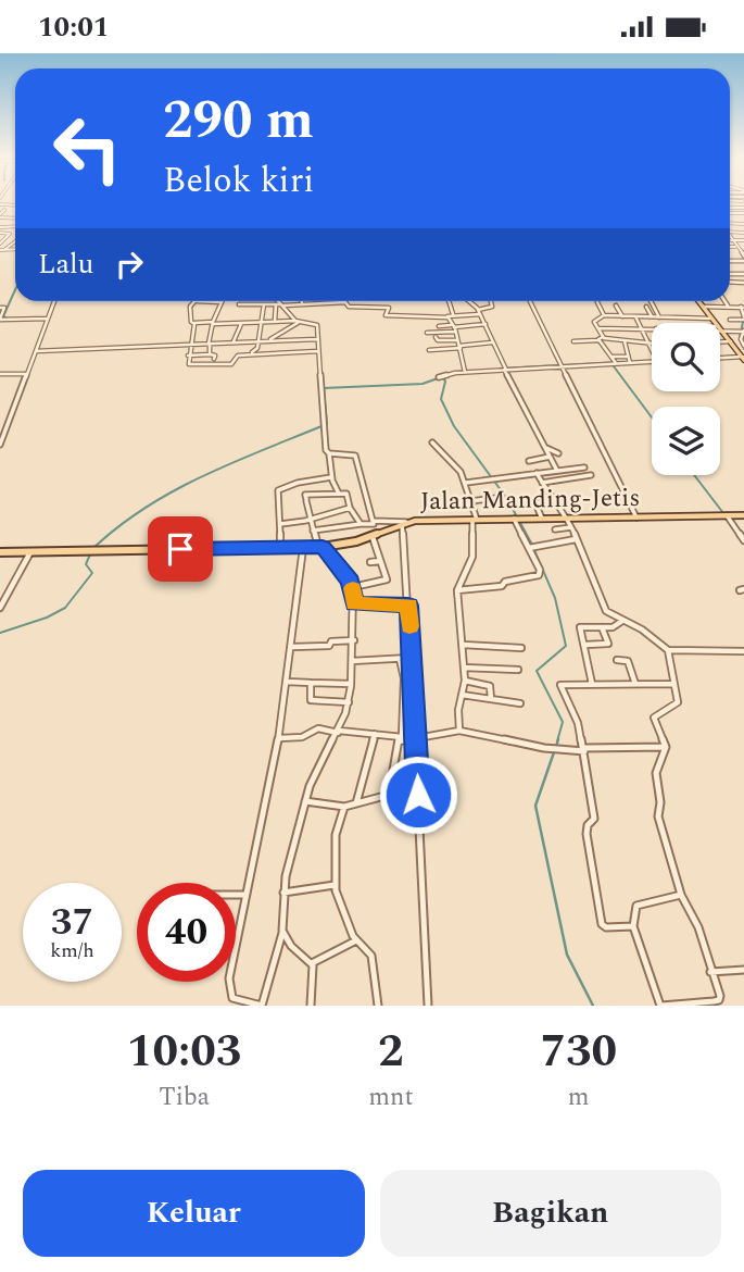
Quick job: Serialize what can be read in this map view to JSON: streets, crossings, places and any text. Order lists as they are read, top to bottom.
{
  "streets": {
    "main road": ["Jalan Manding-Jetis"]
  },
  "page": {
    "status": "10:01",
    "turn": ["290 m", "Belok kiri"],
    "then": "Lalu",
    "speed": "37 km/h",
    "limit": "40",
    "eta": [
      "10:03",
      "Tiba",
      "2",
      "mnt",
      "730",
      "m"
    ],
    "buttons": ["Keluar", "Bagikan"]
  }
}
